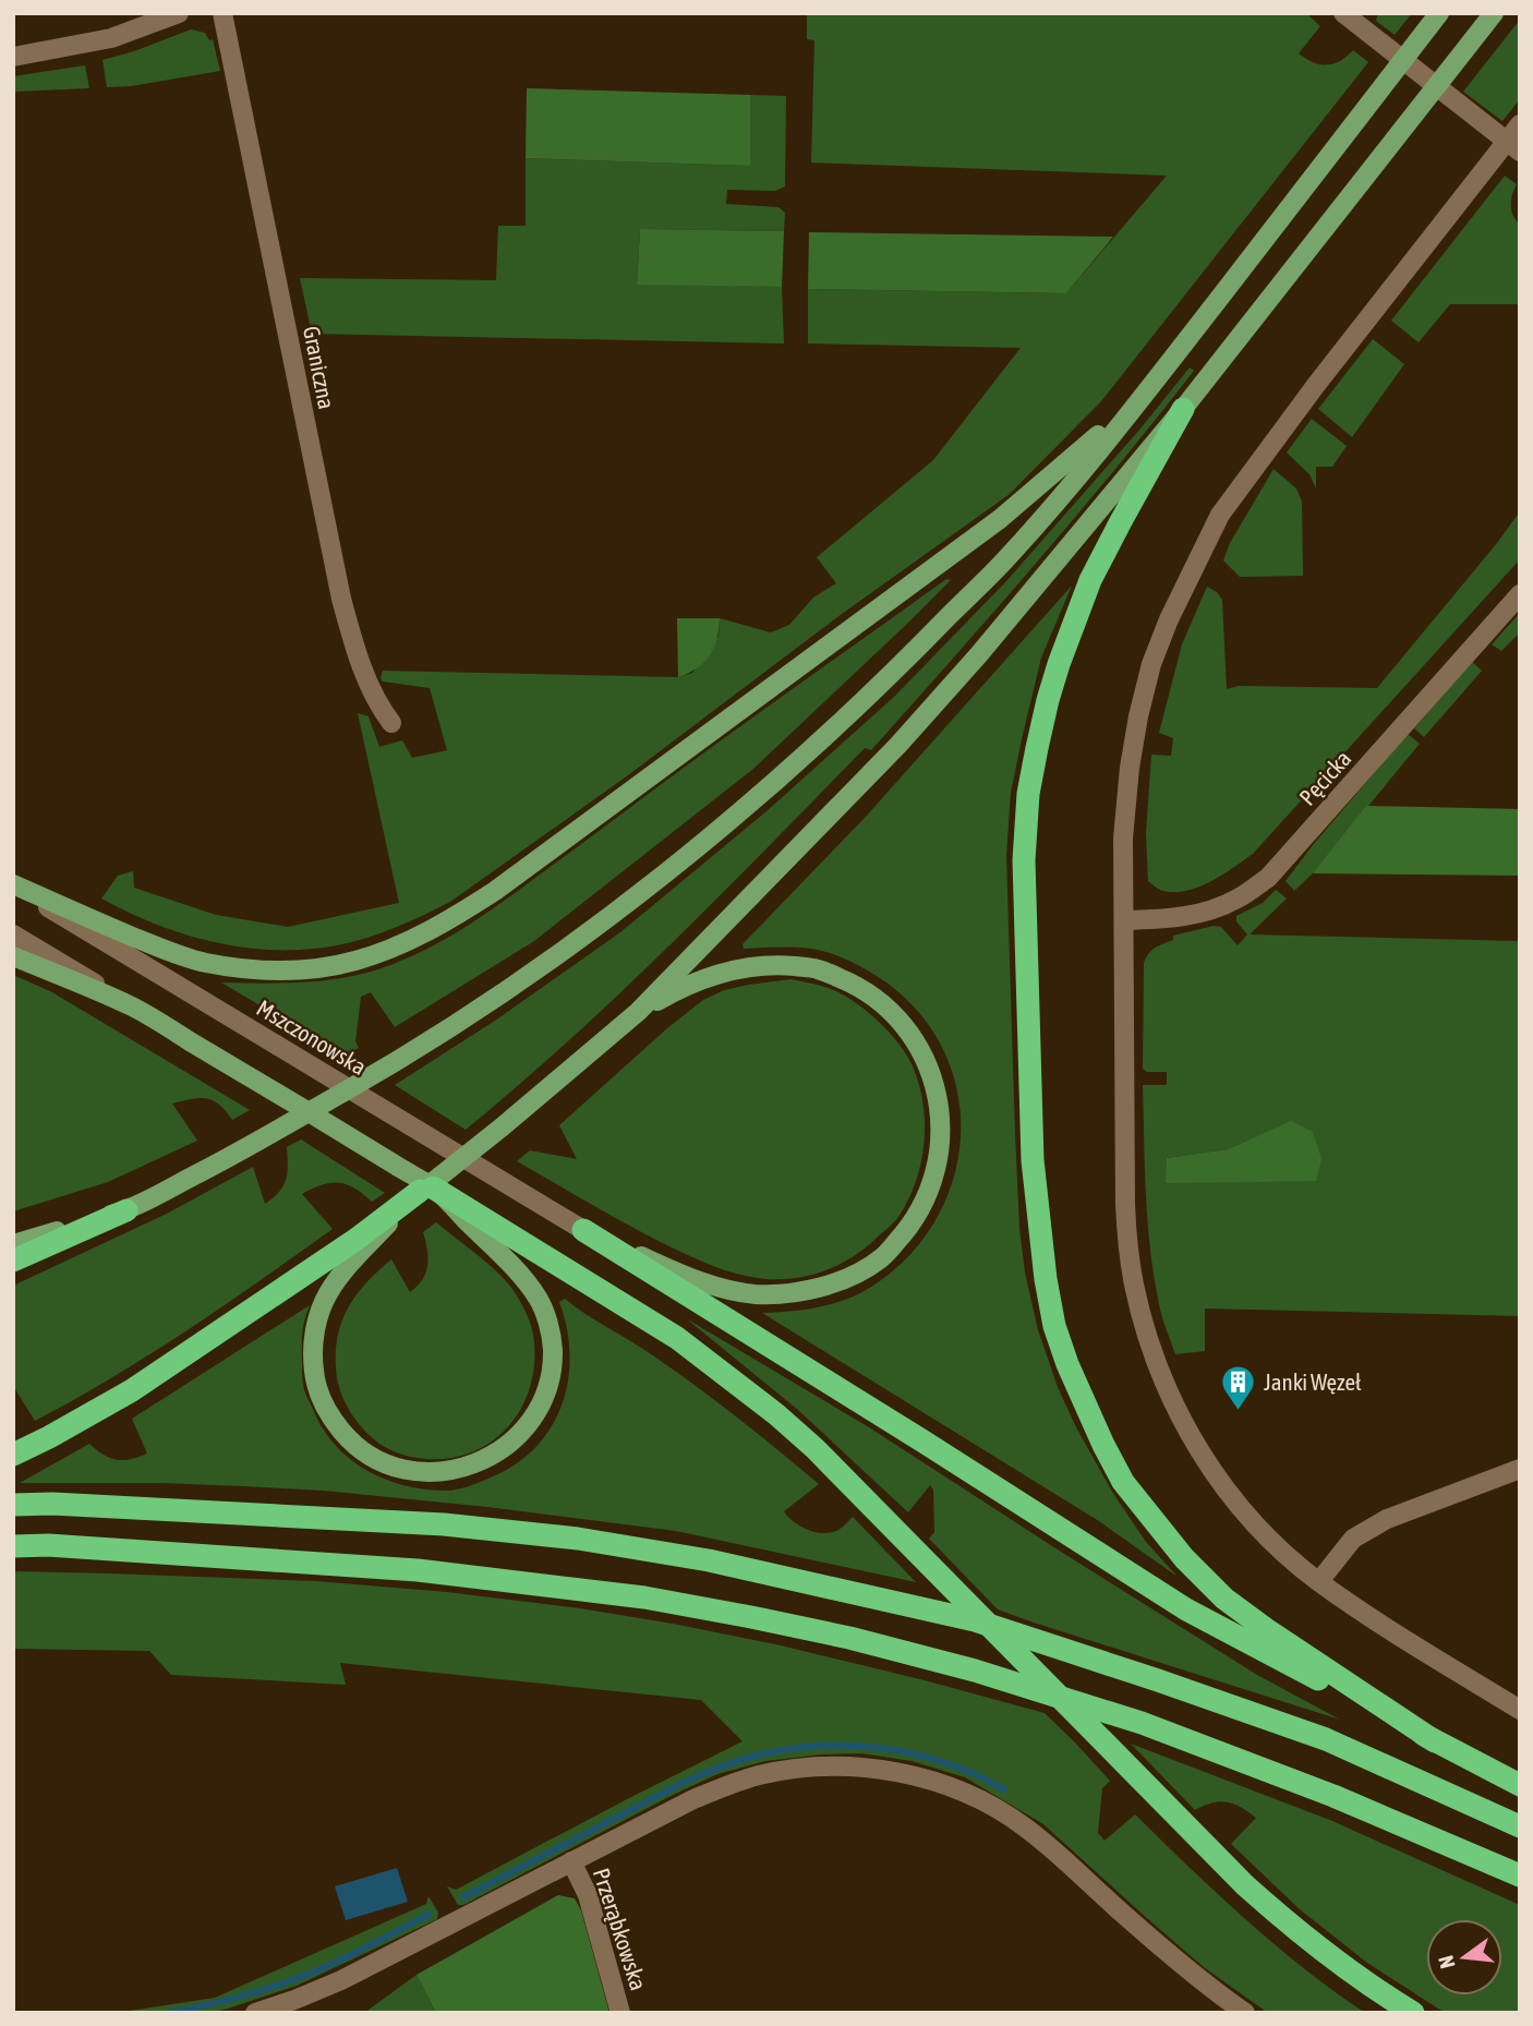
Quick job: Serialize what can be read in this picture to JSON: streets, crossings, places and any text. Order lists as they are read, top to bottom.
{
  "streets": {
    "street": [
      "Graniczna",
      "Pęcicka",
      "Mszczonowska",
      "Przerąbkowska"
    ]
  },
  "places": {
    "building": ["Janki Węzeł"]
  },
  "north": "left"
}
